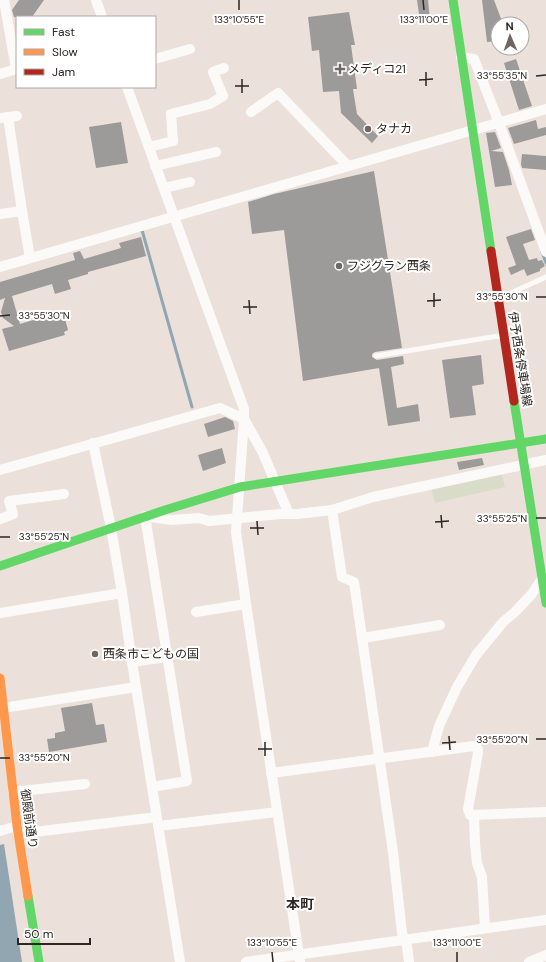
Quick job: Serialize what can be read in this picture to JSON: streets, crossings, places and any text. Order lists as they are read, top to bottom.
{
  "streets": {
    "street": ["伊予西条停車場線", "御殿前通り"]
  },
  "districts": ["本町"],
  "places": {
    "health": ["メディコ21"],
    "other": ["タナカ", "フジグラン西条", "西条市こどもの国"]
  },
  "legend": ["Fast", "Slow", "Jam"],
  "scale_bar": "50 m",
  "north": "top",
  "coordinates": [
    "133°10'55\"E",
    "133°11'00\"E",
    "33°55'35\"N",
    "33°55'30\"N",
    "33°55'25\"N",
    "33°55'20\"N"
  ]
}
